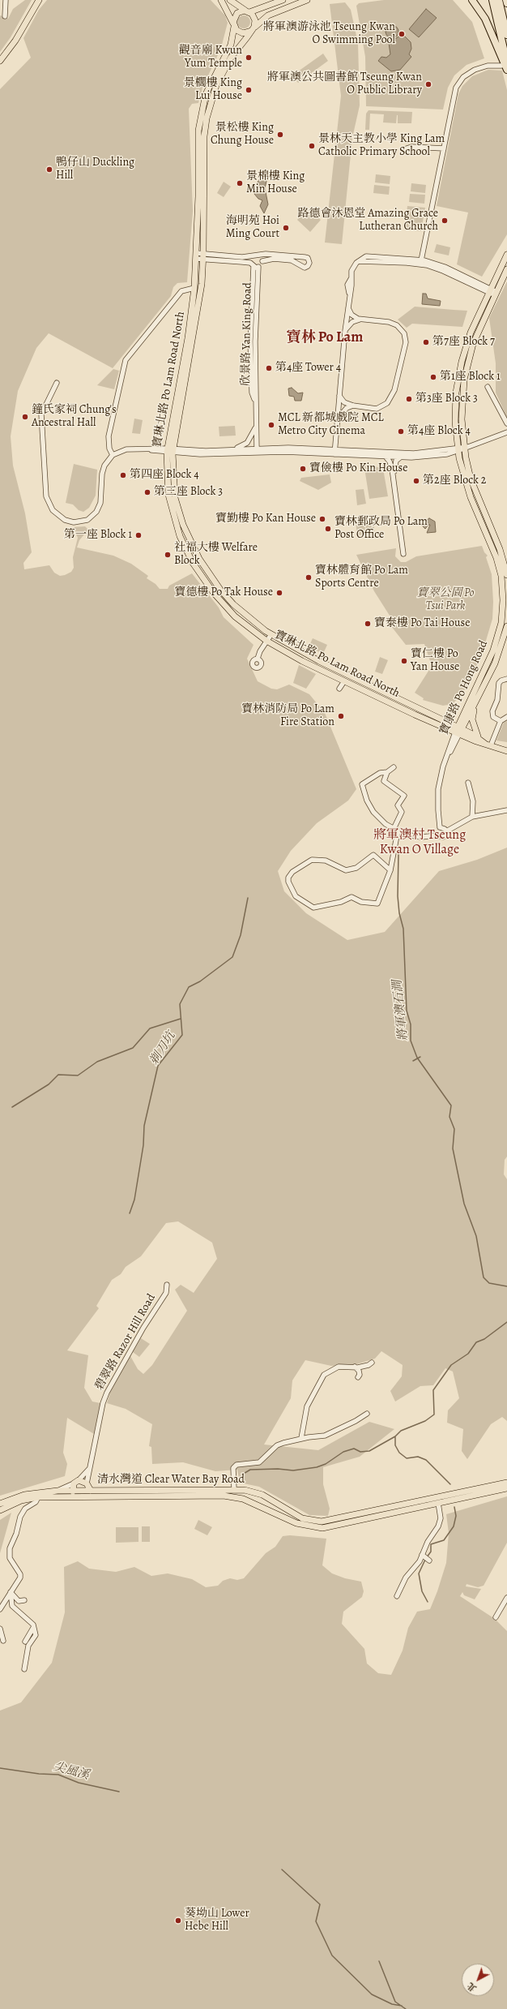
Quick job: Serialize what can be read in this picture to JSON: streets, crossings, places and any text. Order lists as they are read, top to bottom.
{
  "streets": {
    "main road": ["寶琳北路 Po Lam Road North", "寶康路 Po Hong Road", "清水灣道 Clear Water Bay Road"],
    "street": ["欣景路 Yan King Road", "碧翠路 Razor Hill Road"]
  },
  "crossings": [
    ["寶琳北路 Po Lam Road North", "寶康路 Po Hong Road"],
    ["碧翠路 Razor Hill Road", "清水灣道 Clear Water Bay Road"]
  ],
  "districts": ["寶林 Po Lam", "將軍澳村 Tseung Kwan O Village"],
  "water": ["將軍澳石澗", "剃刀坑", "尖風溪"],
  "parks": ["寶翠公園 Po Tsui Park"],
  "places": [
    "將軍澳游泳池 Tseung Kwan O Swimming Pool",
    "觀音廟 Kwun Yum Temple",
    "將軍澳公共圖書館 Tseung Kwan O Public Library",
    "景櫚樓 King Lui House",
    "景松樓 King Chung House",
    "景林天主教小學 King Lam Catholic Primary School",
    "鴨仔山 Duckling Hill",
    "景棉樓 King Min House",
    "路德會沐恩堂 Amazing Grace Lutheran Church",
    "海明苑 Hoi Ming Court",
    "第7座 Block 7",
    "第4座 Tower 4",
    "第1座 Block 1",
    "第3座 Block 3",
    "鐘氏家祠 Chung's Ancestral Hall",
    "MCL 新都城戲院 MCL Metro City Cinema",
    "第4座 Block 4",
    "寶儉樓 Po Kin House",
    "第四座 Block 4",
    "第2座 Block 2",
    "第三座 Block 3",
    "寶勤樓 Po Kan House",
    "寶林郵政局 Po Lam Post Office",
    "第一座 Block 1",
    "社福大樓 Welfare Block",
    "寶林體育館 Po Lam Sports Centre",
    "寶德樓 Po Tak House",
    "寶泰樓 Po Tai House",
    "寶仁樓 Po Yan House",
    "寶林消防局 Po Lam Fire Station",
    "葵坳山 Lower Hebe Hill"
  ],
  "north": "bottom left"
}
